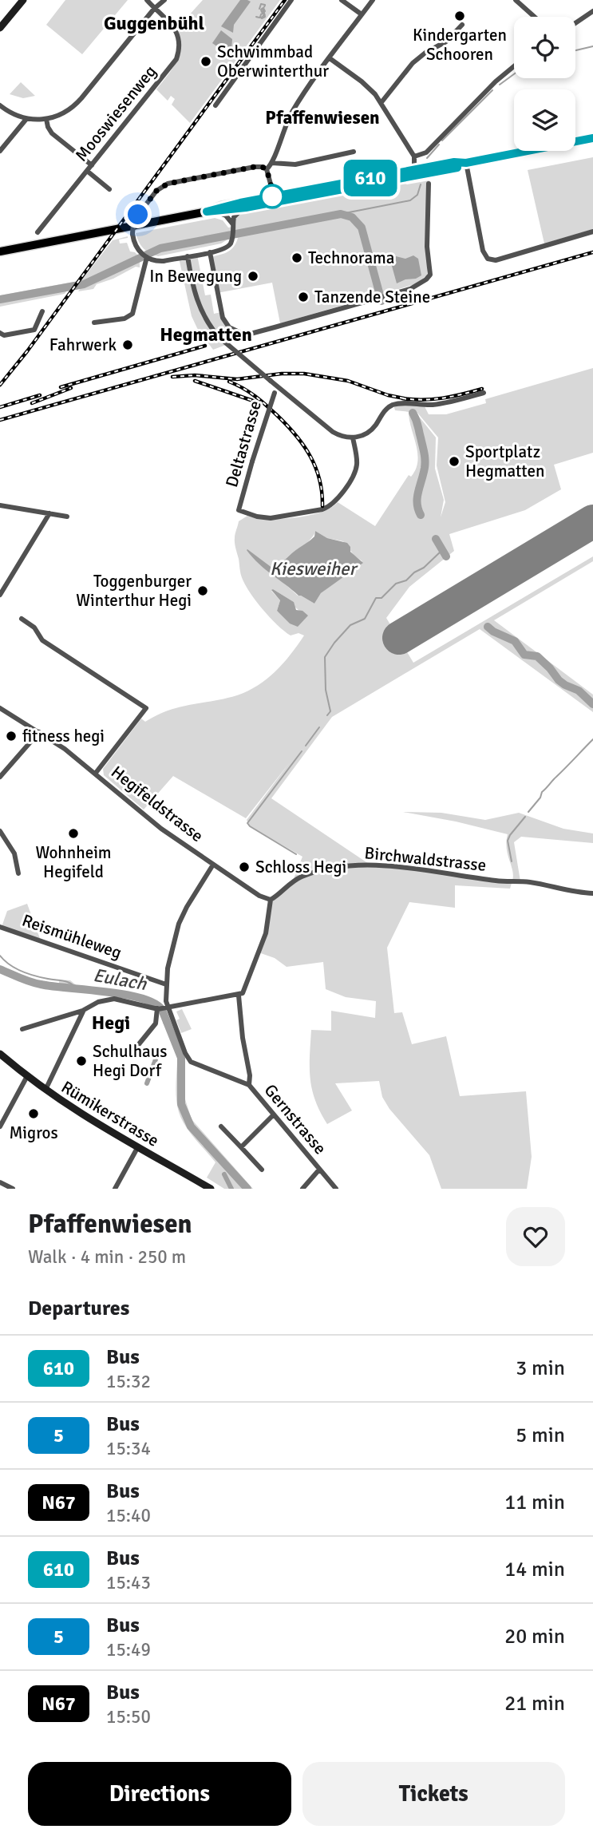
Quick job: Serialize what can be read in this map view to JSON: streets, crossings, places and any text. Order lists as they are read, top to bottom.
{
  "streets": {
    "main road": ["Rümikerstrasse"],
    "street": [
      "Mooswiesenweg",
      "Deltastrasse",
      "Hegifeldstrasse",
      "Birchwaldstrasse",
      "Reismühleweg",
      "Gernstrasse"
    ]
  },
  "crossings": [
    ["Hegifeldstrasse", "Birchwaldstrasse"]
  ],
  "districts": [
    "Guggenbühl",
    "Pfaffenwiesen",
    "Hegmatten",
    "Hegi"
  ],
  "water": ["Kiesweiher", "Eulach"],
  "places": [
    "Kindergarten Schooren",
    "Schwimmbad Oberwinterthur",
    "Technorama",
    "In Bewegung",
    "Tanzende Steine",
    "Fahrwerk",
    "Sportplatz Hegmatten",
    "Toggenburger Winterthur Hegi",
    "fitness hegi",
    "Wohnheim Hegifeld",
    "Schloss Hegi",
    "Schulhaus Hegi Dorf",
    "Migros"
  ],
  "lines": ["bus line 610"],
  "page": {
    "on_map": "610",
    "heading": [
      ["Pfaffenwiesen", "Walk · 4 min · 250 m"],
      "Departures"
    ],
    "list": [
      {
        "mark": "610",
        "name": "Bus",
        "note": "15:32",
        "value": "3 min"
      },
      {
        "mark": "5",
        "name": "Bus",
        "note": "15:34",
        "value": "5 min"
      },
      {
        "mark": "N67",
        "name": "Bus",
        "note": "15:40",
        "value": "11 min"
      },
      {
        "mark": "610",
        "name": "Bus",
        "note": "15:43",
        "value": "14 min"
      },
      {
        "mark": "5",
        "name": "Bus",
        "note": "15:49",
        "value": "20 min"
      },
      {
        "mark": "N67",
        "name": "Bus",
        "note": "15:50",
        "value": "21 min"
      }
    ],
    "buttons": ["Directions", "Tickets"]
  }
}
